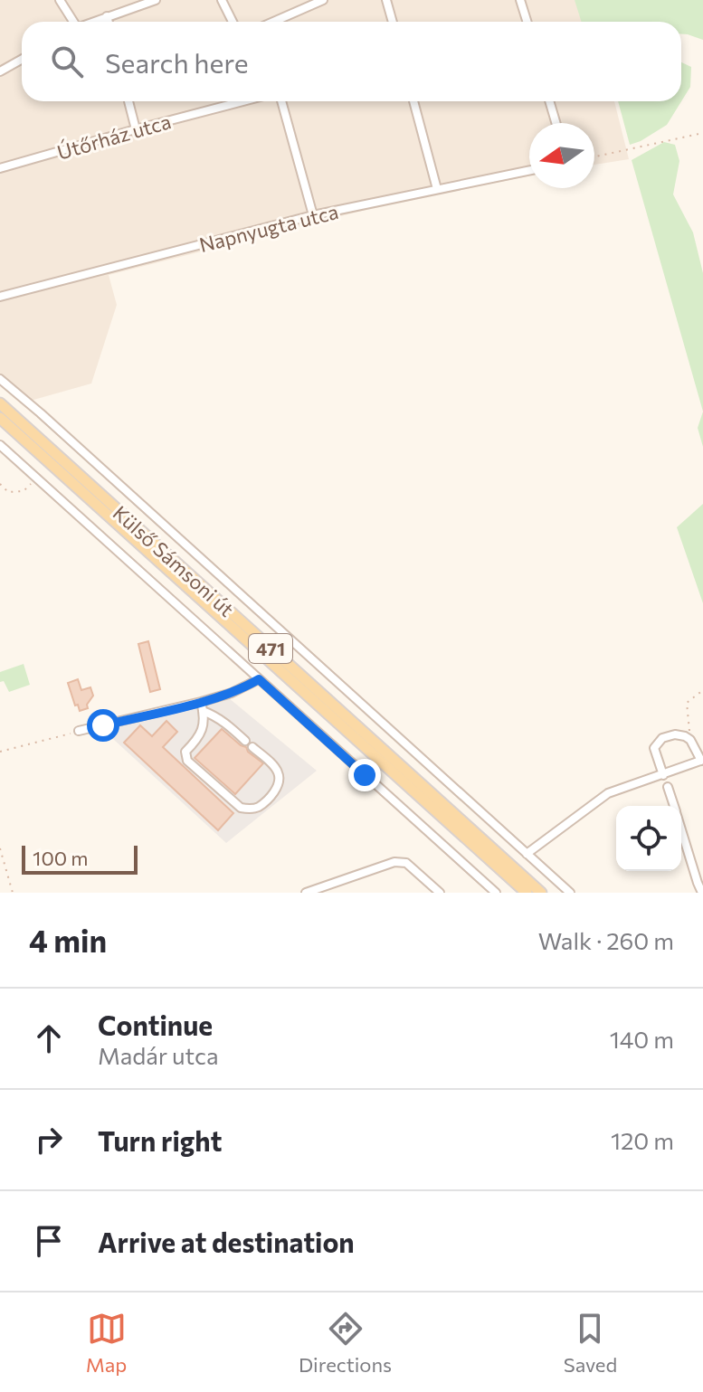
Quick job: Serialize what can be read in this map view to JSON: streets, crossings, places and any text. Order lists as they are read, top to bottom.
{
  "streets": {
    "main road": ["Külső Sámsoni út", "471"],
    "street": ["Útőrház utca", "Napnyugta utca"]
  },
  "scale_bar": "100 m",
  "north": "left",
  "page": {
    "search": "Search here",
    "scale": "100 m",
    "heading": ["4 min", "Walk · 260 m"],
    "list": [
      ["Continue", "Madár utca", "140 m"],
      ["Turn right", "120 m"],
      "Arrive at destination"
    ],
    "nav": ["Map", "Directions", "Saved"]
  }
}
